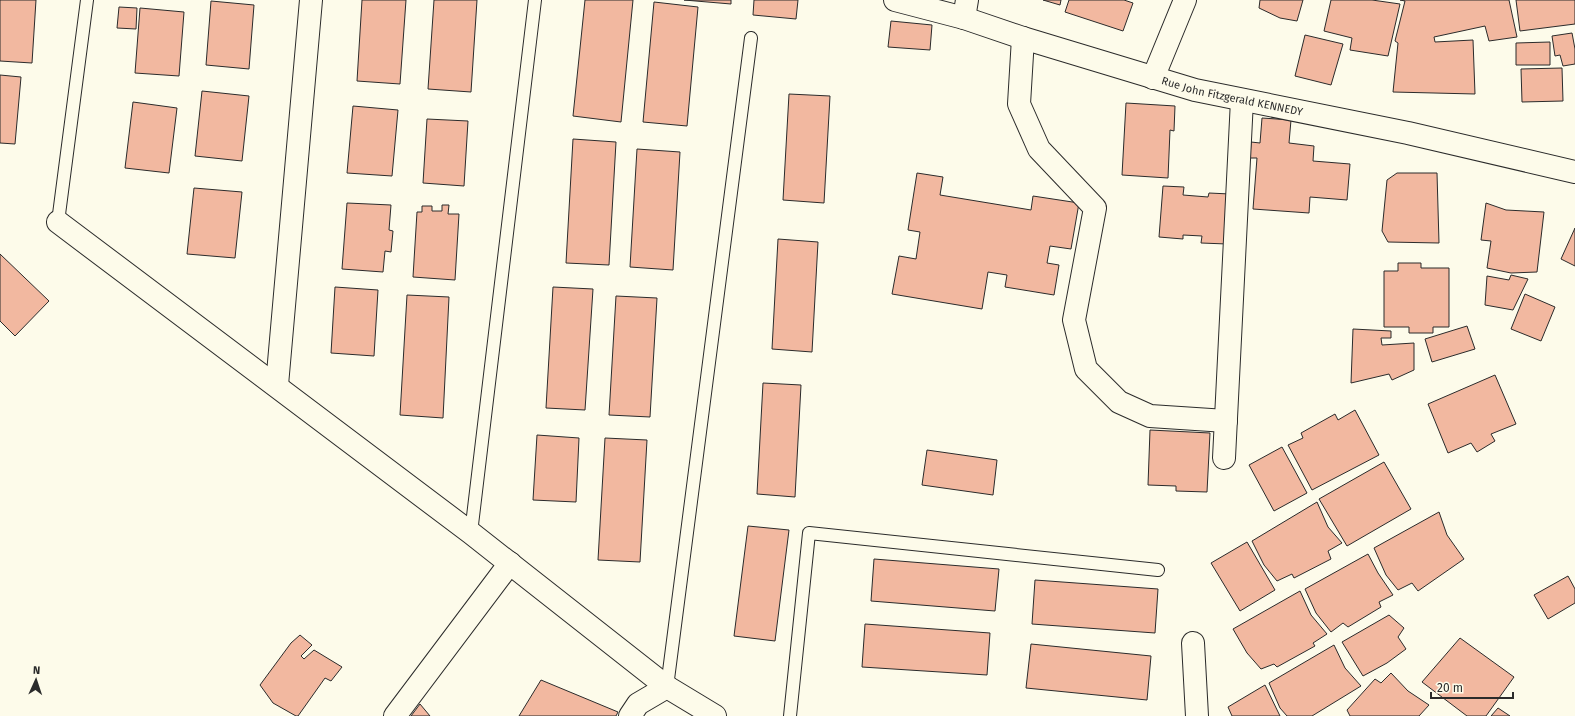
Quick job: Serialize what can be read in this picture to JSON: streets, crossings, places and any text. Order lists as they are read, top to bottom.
{
  "streets": {
    "street": ["Rue John Fitzgerald KENNEDY"]
  },
  "scale_bar": "20 m",
  "north": "top"
}
